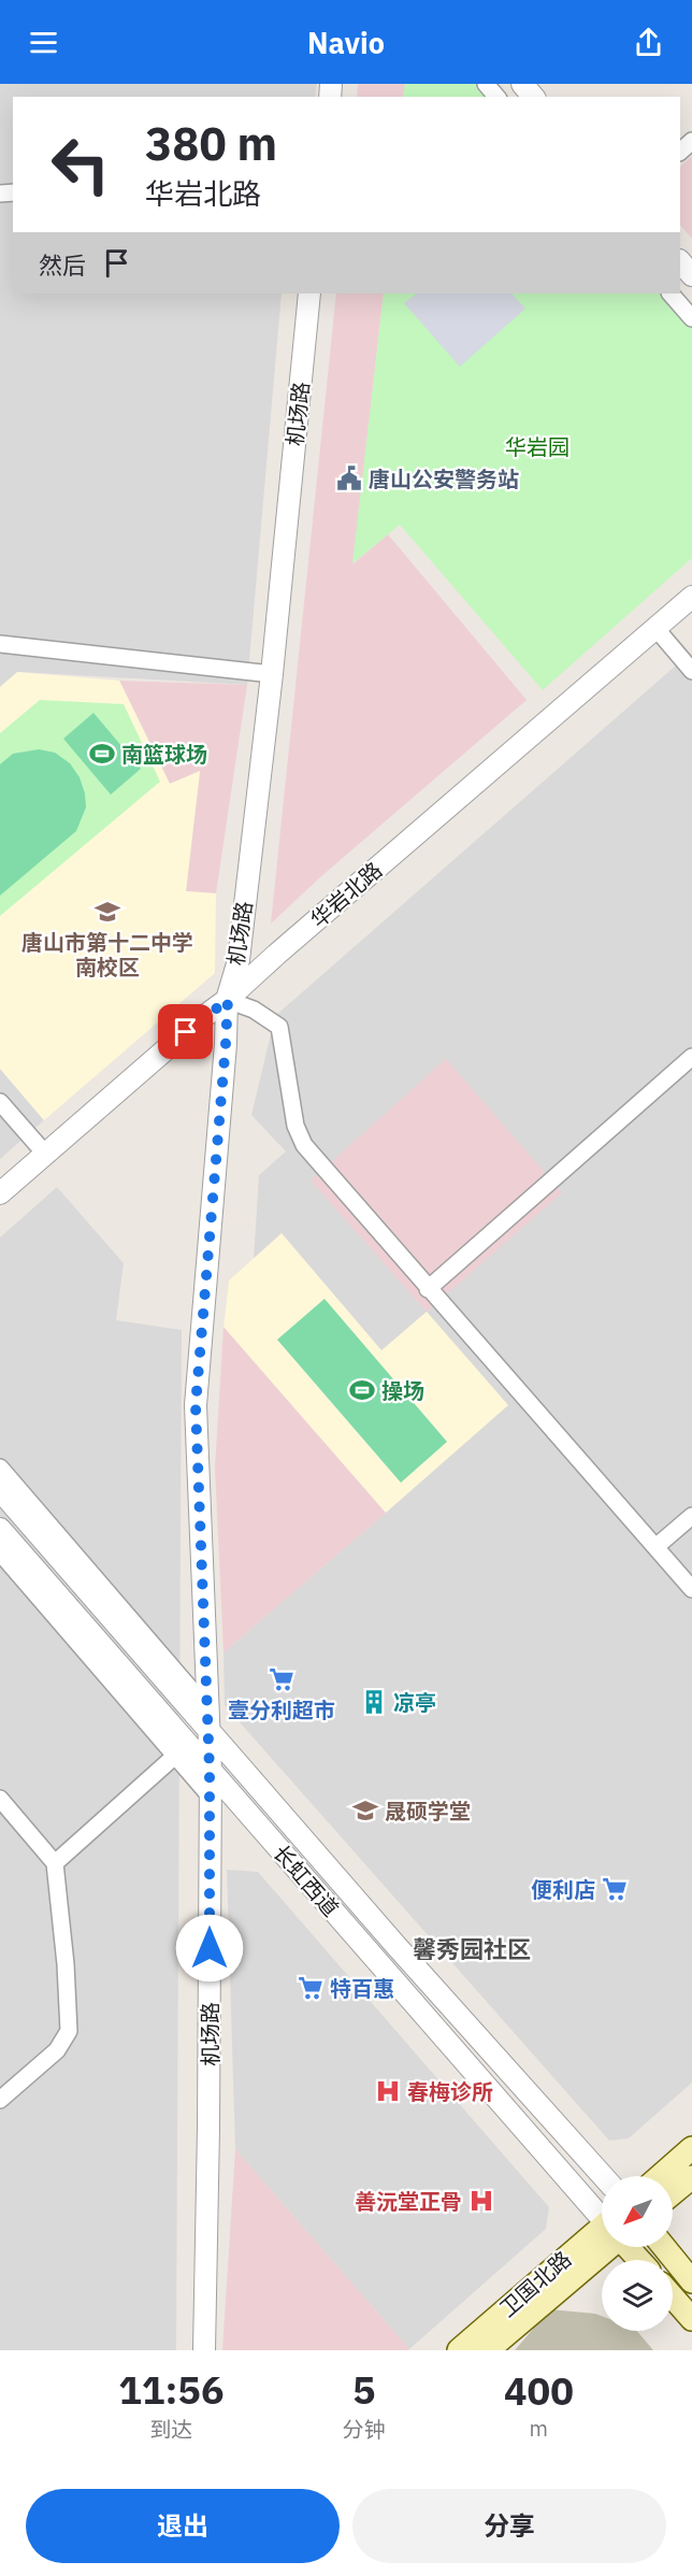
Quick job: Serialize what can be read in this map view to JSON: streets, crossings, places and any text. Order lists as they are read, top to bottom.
{
  "streets": {
    "main road": ["长虹西道", "卫国北路"],
    "street": ["机场路", "华岩北路"]
  },
  "crossings": [
    ["机场路", "华岩北路"],
    ["机场路", "长虹西道"]
  ],
  "districts": ["馨秀园社区"],
  "parks": ["华岩园"],
  "places": {
    "public building": ["唐山公安警务站"],
    "sports": ["南篮球场", "操场"],
    "school or university": ["唐山市第十二中学 南校区", "晟硕学堂"],
    "supermarket": ["壹分利超市", "便利店", "特百惠"],
    "building": ["凉亭"],
    "hospital": ["春梅诊所", "善沅堂正骨"]
  },
  "north": "bottom left",
  "page": {
    "header": "Navio",
    "turn": ["380 m", "华岩北路"],
    "then": "然后",
    "eta": [
      "11:56",
      "到达",
      "5",
      "分钟",
      "400",
      "m"
    ],
    "buttons": ["退出", "分享"]
  }
}
